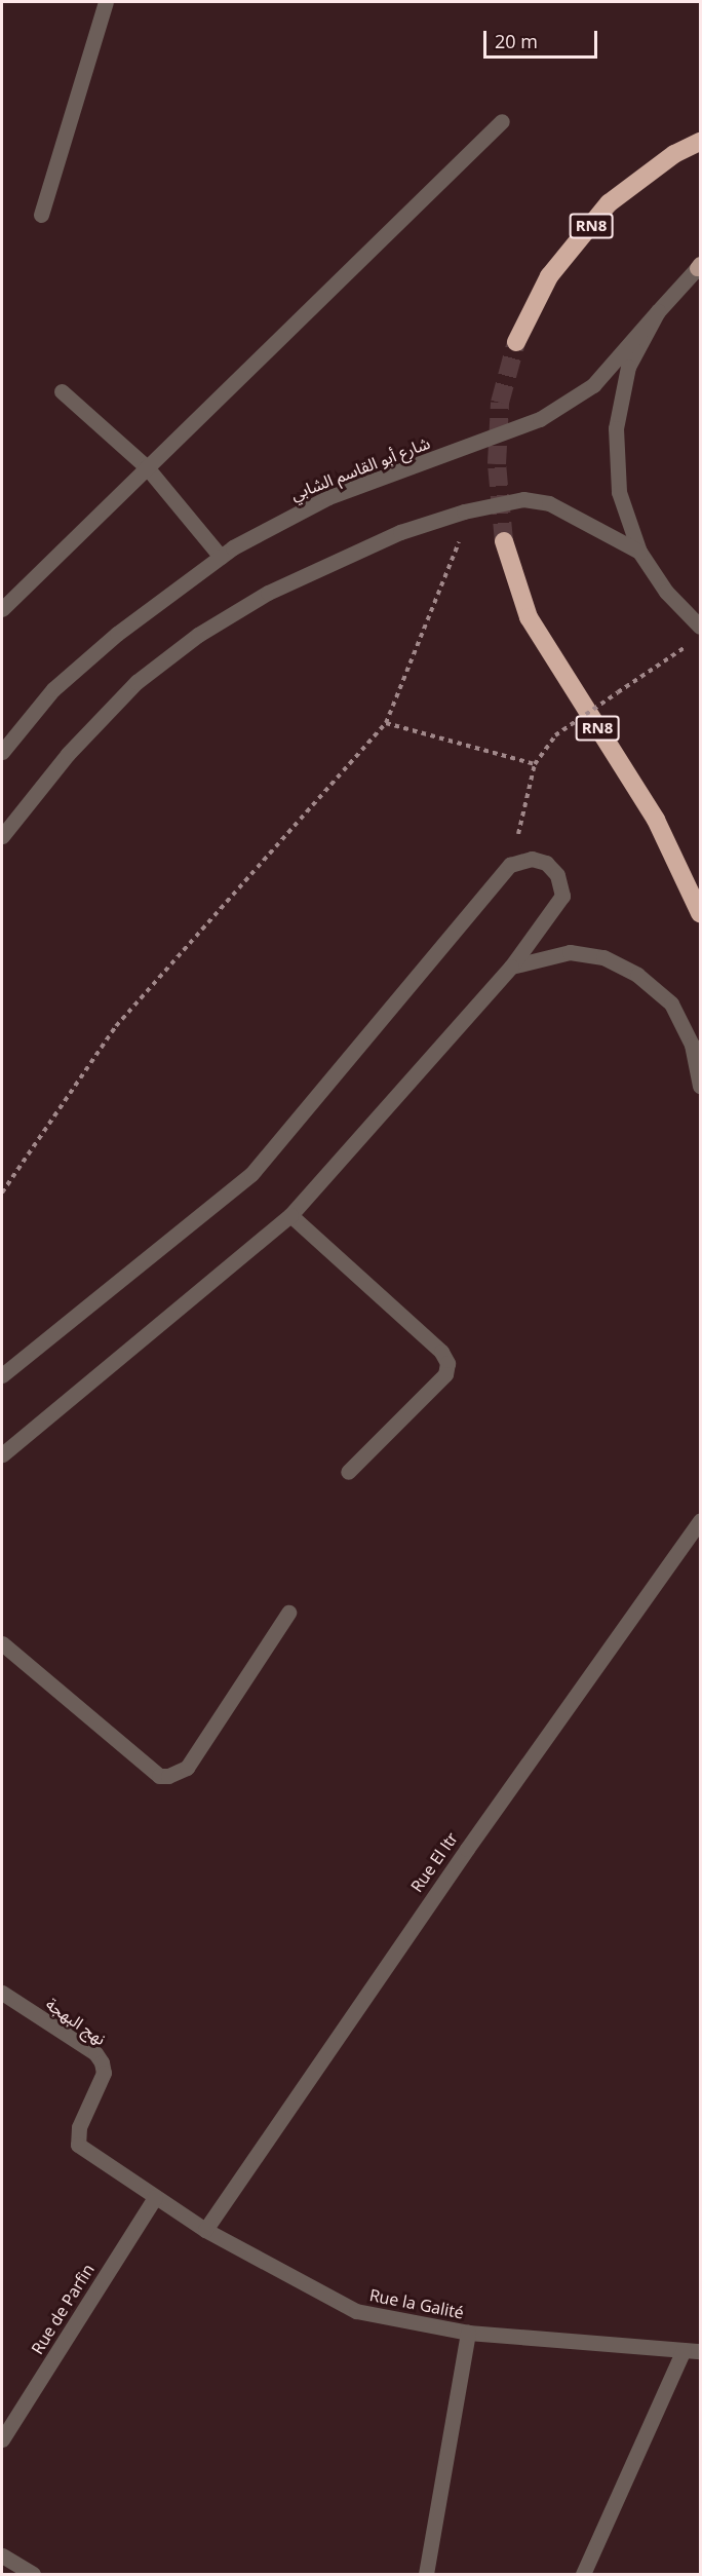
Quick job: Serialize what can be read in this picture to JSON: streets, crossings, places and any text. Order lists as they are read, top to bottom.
{
  "streets": {
    "highway": ["RN8"],
    "street": [
      "شارع أبو القاسم الشابي",
      "Rue El Itr",
      "نهج البهجة",
      "Rue la Galité",
      "Rue de Parfin"
    ]
  },
  "crossings": [
    ["Rue El Itr", "Rue la Galité"],
    ["نهج البهجة", "Rue la Galité"],
    ["نهج البهجة", "Rue de Parfin"],
    ["Rue la Galité", "Rue de Parfin"]
  ],
  "scale_bar": "20 m"
}
